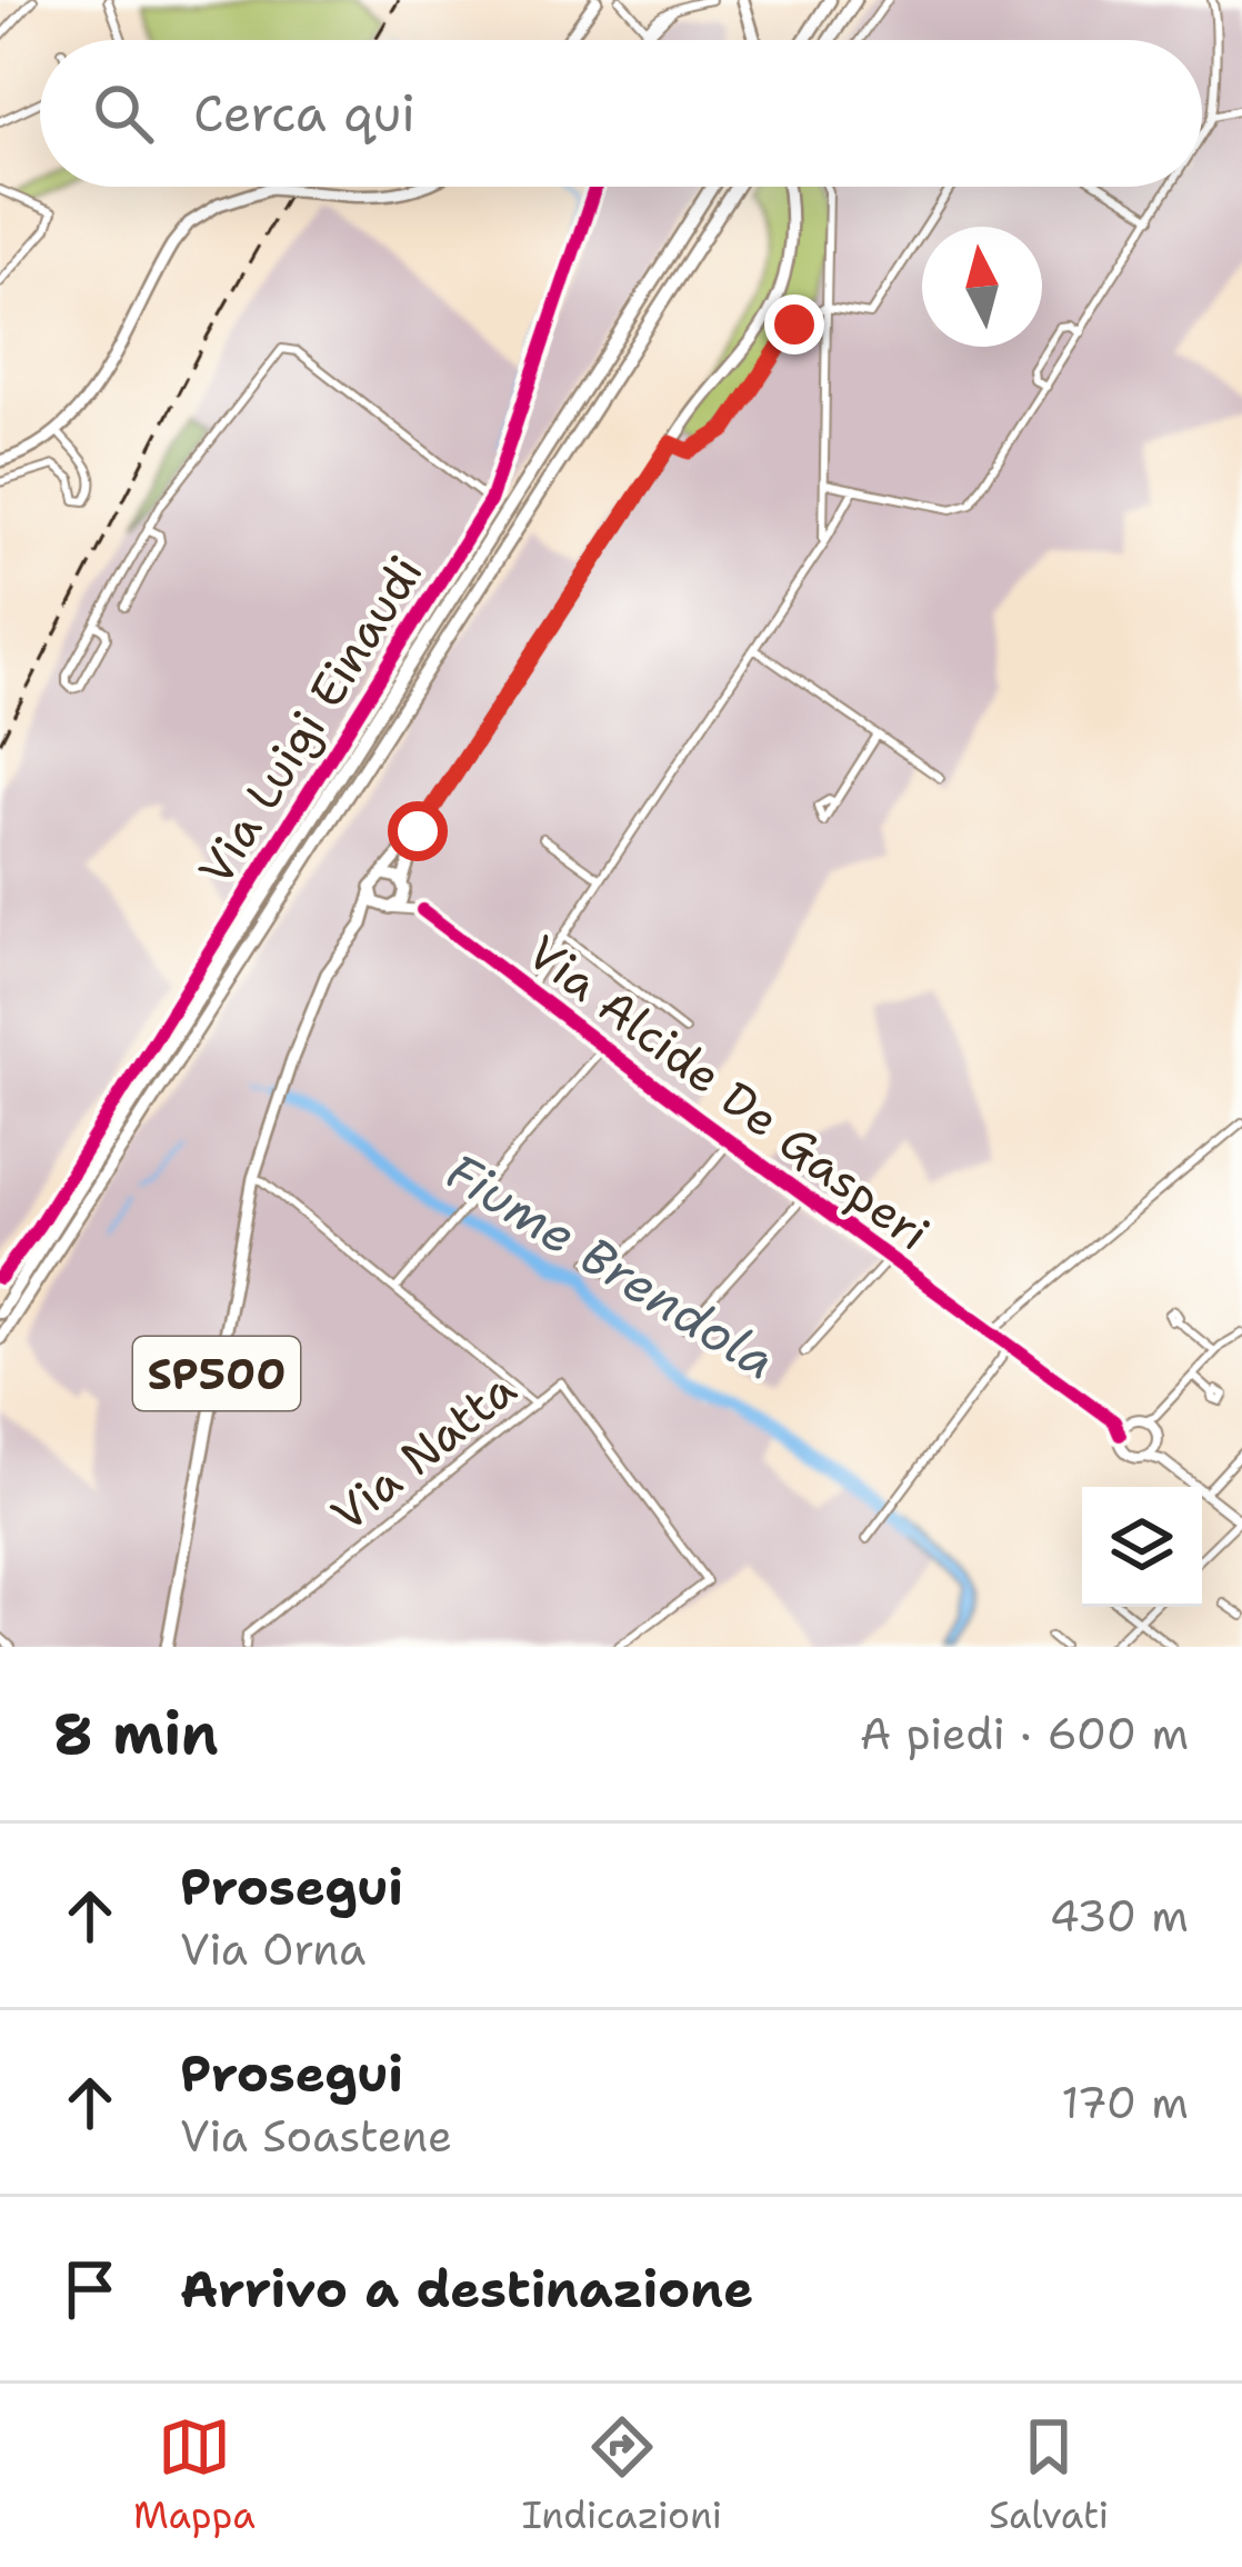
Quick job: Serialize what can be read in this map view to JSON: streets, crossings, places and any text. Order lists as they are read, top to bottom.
{
  "streets": {
    "main road": ["Via Alcide De Gasperi", "SP500"],
    "street": ["Via Luigi Einaudi", "Via Natta"]
  },
  "crossings": [
    ["Via Alcide De Gasperi", "SP500"]
  ],
  "water": ["Fiume Brendola"],
  "north": "top",
  "page": {
    "search": "Cerca qui",
    "heading": ["8 min", "A piedi · 600 m"],
    "list": [
      ["Prosegui", "Via Orna", "430 m"],
      ["Prosegui", "Via Soastene", "170 m"],
      "Arrivo a destinazione"
    ],
    "nav": ["Mappa", "Indicazioni", "Salvati"]
  }
}
